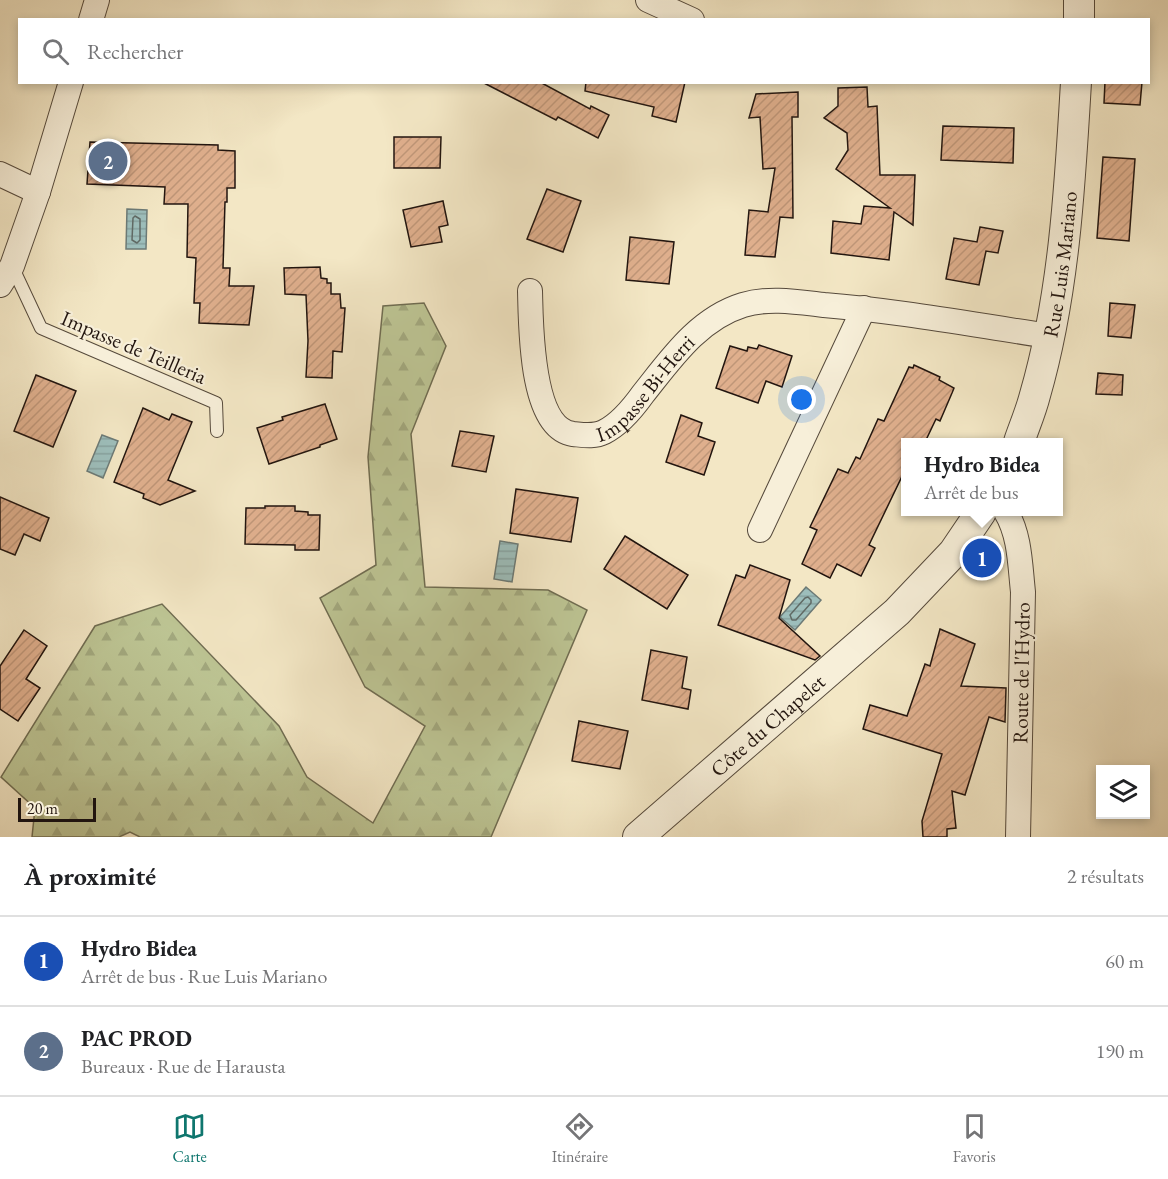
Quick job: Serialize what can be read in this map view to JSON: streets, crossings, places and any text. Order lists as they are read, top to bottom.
{
  "streets": {
    "street": [
      "Rue Luis Mariano",
      "Impasse Bi-Herri",
      "Route de l'Hydro",
      "Côte du Chapelet"
    ],
    "lane": ["Impasse de Teilleria"]
  },
  "crossings": [
    ["Rue Luis Mariano", "Impasse Bi-Herri"]
  ],
  "scale_bar": "20 m",
  "page": {
    "search": "Rechercher",
    "pins": ["2", "1"],
    "popup": ["Hydro Bidea", "Arrêt de bus"],
    "scale": "20 m",
    "heading": ["À proximité", "2 résultats"],
    "list": [
      {
        "mark": "1",
        "name": "Hydro Bidea",
        "note": "Arrêt de bus · Rue Luis Mariano",
        "value": "60 m"
      },
      {
        "mark": "2",
        "name": "PAC PROD",
        "note": "Bureaux · Rue de Harausta",
        "value": "190 m"
      }
    ],
    "nav": ["Carte", "Itinéraire", "Favoris"]
  }
}
